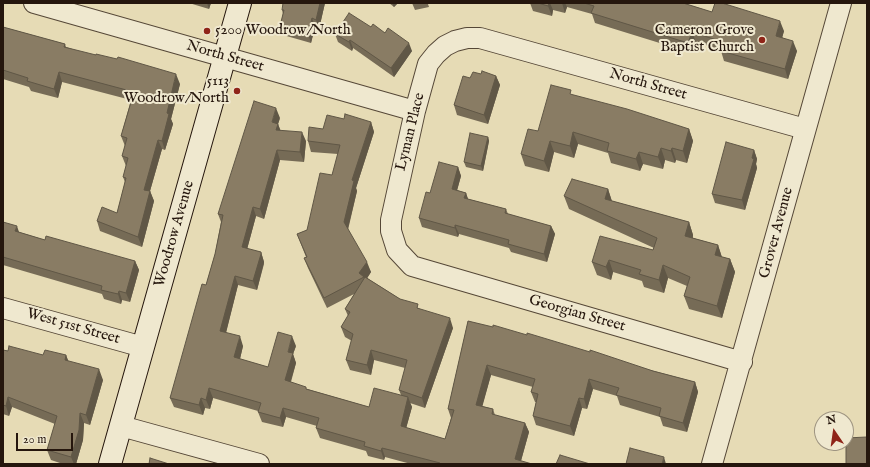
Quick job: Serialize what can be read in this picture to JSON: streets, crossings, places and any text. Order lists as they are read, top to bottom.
{
  "streets": {
    "street": [
      "North Street",
      "Lyman Place",
      "Grover Avenue",
      "Woodrow Avenue",
      "Georgian Street",
      "West 51st Street"
    ]
  },
  "crossings": [
    ["North Street", "Lyman Place"],
    ["North Street", "Grover Avenue"],
    ["North Street", "Woodrow Avenue"],
    ["Lyman Place", "Georgian Street"],
    ["Grover Avenue", "Georgian Street"],
    ["Woodrow Avenue", "West 51st Street"]
  ],
  "places": ["5200 Woodrow/North", "Cameron Grove Baptist Church", "5113 Woodrow/North"],
  "scale_bar": "20 m",
  "north": "top"
}
